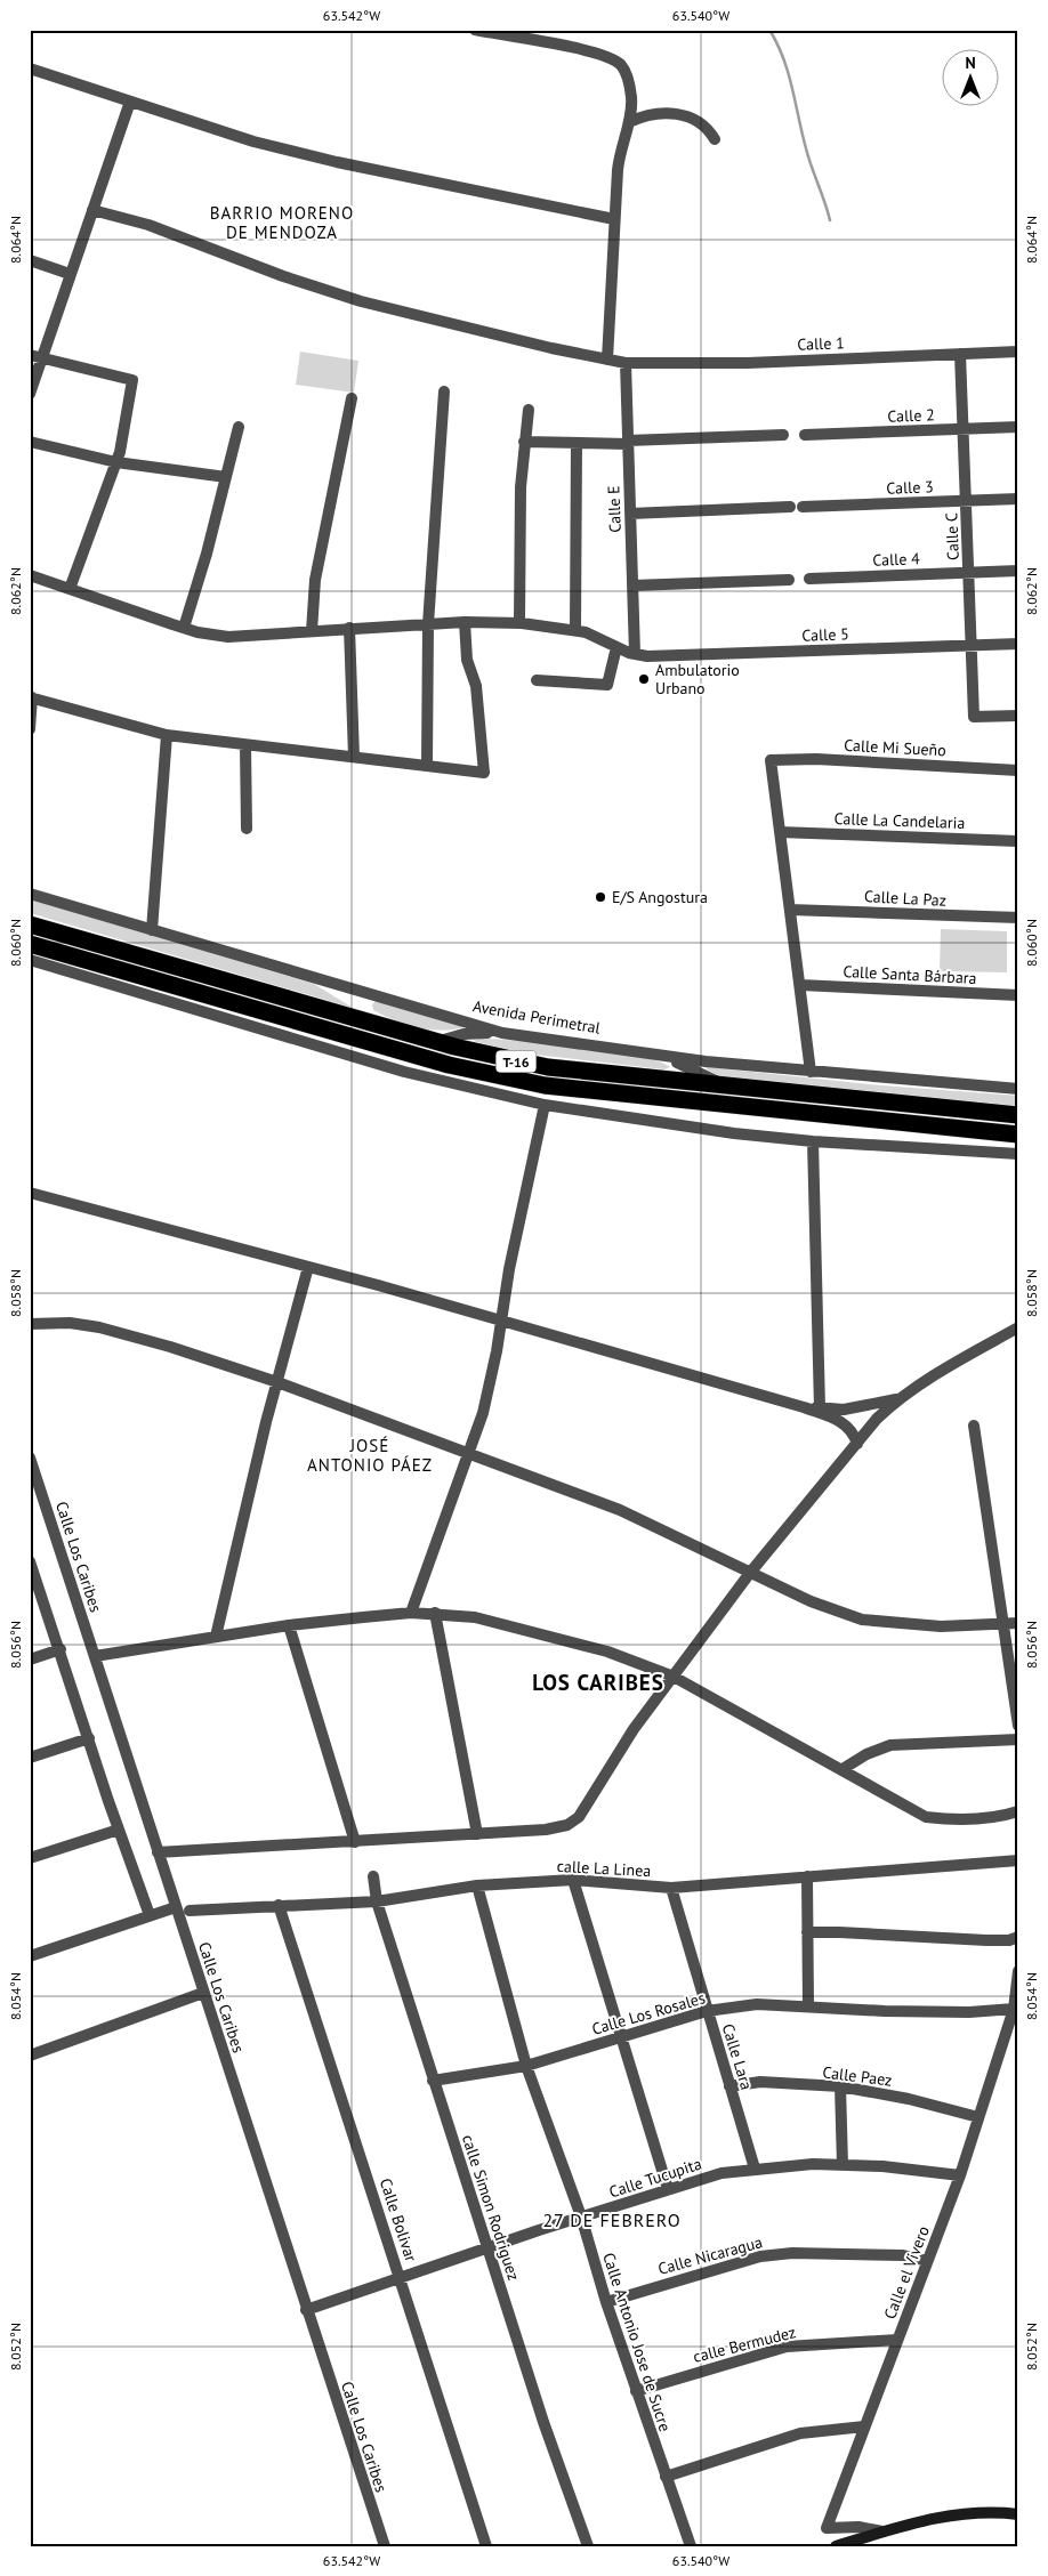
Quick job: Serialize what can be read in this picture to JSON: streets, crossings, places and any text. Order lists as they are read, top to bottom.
{
  "streets": {
    "highway": ["T-16"],
    "street": [
      "Calle 1",
      "Calle 2",
      "Calle 3",
      "Calle E",
      "Calle C",
      "Calle 4",
      "Calle 5",
      "Calle Mi Sueño",
      "Calle La Candelaria",
      "Calle La Paz",
      "Calle Santa Bárbara",
      "Avenida Perimetral",
      "Calle Los Caribes",
      "calle La Linea",
      "Calle Los Rosales",
      "Calle Lara",
      "Calle Paez",
      "Calle Tucupita",
      "calle Simon Rodriguez",
      "Calle Bolivar",
      "Calle Nicaragua",
      "Calle el Vivero",
      "Calle Antonio Jose de Sucre",
      "calle Bermudez"
    ]
  },
  "crossings": [
    ["Calle 1", "Calle E"],
    ["Calle 1", "Calle C"],
    ["Calle 2", "Calle C"],
    ["Calle 3", "Calle C"],
    ["Calle E", "Calle 5"],
    ["Calle C", "Calle 4"],
    ["Calle C", "Calle 5"],
    ["Calle Mi Sueño", "Calle La Candelaria"],
    ["Calle Los Caribes", "Calle Tucupita"],
    ["calle La Linea", "Calle Lara"],
    ["calle La Linea", "calle Simon Rodriguez"],
    ["calle La Linea", "Calle Bolivar"],
    ["calle La Linea", "Calle Antonio Jose de Sucre"],
    ["Calle Los Rosales", "Calle Lara"],
    ["Calle Los Rosales", "calle Simon Rodriguez"],
    ["Calle Los Rosales", "Calle el Vivero"],
    ["Calle Los Rosales", "Calle Antonio Jose de Sucre"],
    ["Calle Lara", "Calle Paez"],
    ["Calle Lara", "Calle Tucupita"],
    ["Calle Paez", "Calle el Vivero"],
    ["Calle Tucupita", "calle Simon Rodriguez"],
    ["Calle Tucupita", "Calle Bolivar"],
    ["Calle Tucupita", "Calle el Vivero"],
    ["Calle Tucupita", "Calle Antonio Jose de Sucre"],
    ["Calle Nicaragua", "Calle el Vivero"],
    ["Calle Nicaragua", "Calle Antonio Jose de Sucre"],
    ["Calle el Vivero", "calle Bermudez"],
    ["Calle Antonio Jose de Sucre", "calle Bermudez"]
  ],
  "districts": [
    "BARRIO MORENO DE MENDOZA",
    "JOSÉ ANTONIO PÁEZ",
    "LOS CARIBES",
    "27 DE FEBRERO"
  ],
  "places": ["Ambulatorio Urbano", "E/S Angostura"],
  "north": "top",
  "coordinates": [
    "63.542°W",
    "63.540°W",
    "8.064°N",
    "8.062°N",
    "8.060°N",
    "8.058°N",
    "8.056°N",
    "8.054°N",
    "8.052°N"
  ]
}
